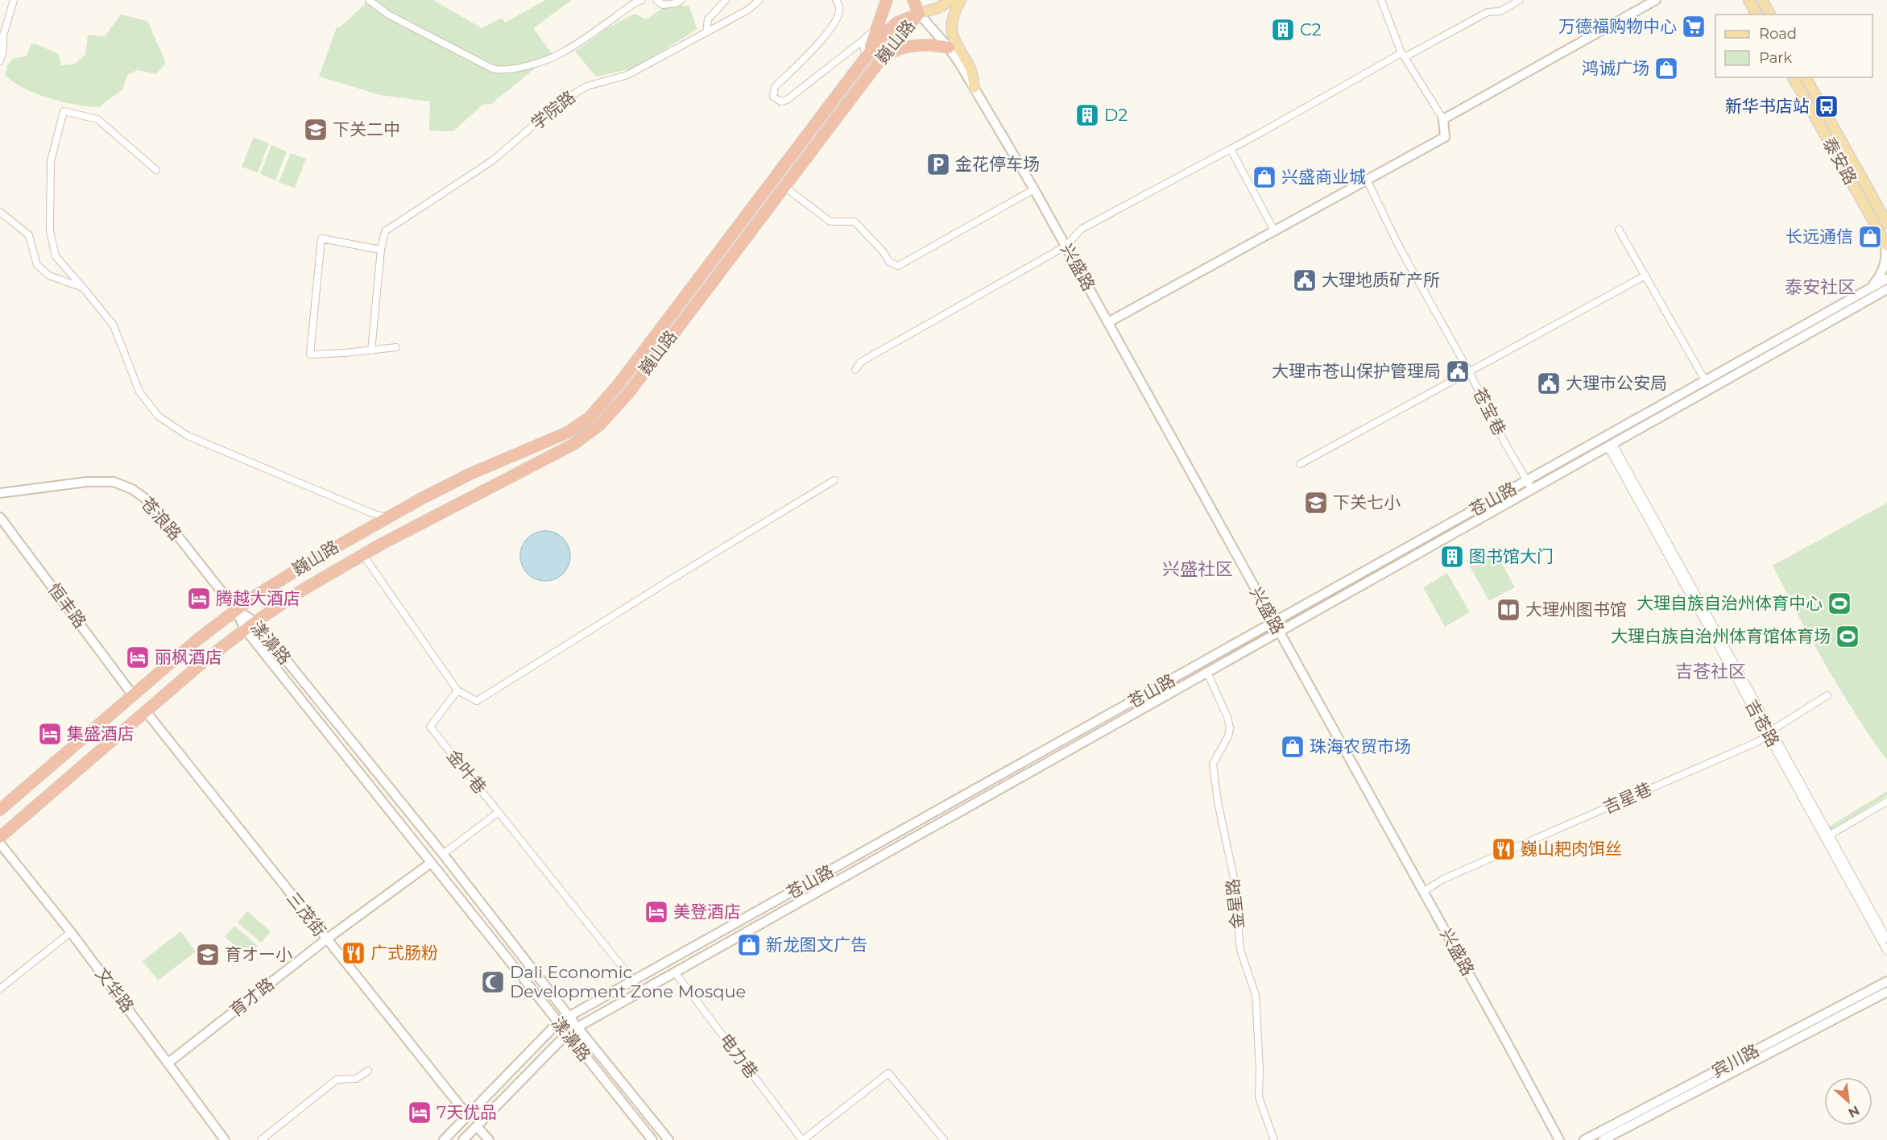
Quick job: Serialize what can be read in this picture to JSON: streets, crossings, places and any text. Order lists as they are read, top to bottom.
{
  "streets": {
    "highway": ["巍山路"],
    "main road": [
      "泰安路",
      "兴盛路",
      "苍山路",
      "苍浪路",
      "恒丰路",
      "漾濞路",
      "三茂街",
      "文华路",
      "育才路",
      "宾川路"
    ],
    "street": [
      "学院路",
      "苍宝巷",
      "吉苍路",
      "金叶巷",
      "吉星巷",
      "金星路",
      "电力巷"
    ]
  },
  "crossings": [
    ["巍山路", "兴盛路"],
    ["巍山路", "苍浪路"],
    ["巍山路", "恒丰路"],
    ["巍山路", "漾濞路"],
    ["巍山路", "三茂街"],
    ["兴盛路", "苍山路"],
    ["兴盛路", "吉星巷"],
    ["苍宝巷", "苍山路"],
    ["苍山路", "漾濞路"],
    ["苍山路", "吉苍路"],
    ["苍山路", "金叶巷"],
    ["苍山路", "金星路"],
    ["苍山路", "三茂街"],
    ["苍山路", "电力巷"],
    ["苍浪路", "漾濞路"],
    ["漾濞路", "育才路"],
    ["吉苍路", "吉星巷"],
    ["三茂街", "育才路"],
    ["文华路", "育才路"]
  ],
  "districts": ["泰安社区", "兴盛社区", "吉苍社区"],
  "places": {
    "supermarket": ["万德福购物中心"],
    "building": ["C2", "D2", "图书馆大门"],
    "shop": [
      "鸿诚广场",
      "兴盛商业城",
      "长远通信",
      "珠海农贸市场",
      "新龙图文广告"
    ],
    "bus stop": ["新华书店站"],
    "school or university": ["下关二中", "下关七小", "育オー小"],
    "parking": ["金花停车场"],
    "public building": ["大理地质矿产所", "大理市苍山保护管理局", "大理市公安局"],
    "hotel": [
      "腾越大酒店",
      "丽枫酒店",
      "集盛酒店",
      "美登酒店",
      "7天优品"
    ],
    "sports": ["大理自族自治州体育中心", "大理白族自治州体育馆体育场"],
    "library": ["大理州图书馆"],
    "restaurant": ["巍山耙肉饵丝", "广式肠粉"],
    "mosque": ["Dali Economic Development Zone Mosque"]
  },
  "legend": ["Road", "Park"],
  "north": "bottom right"
}
